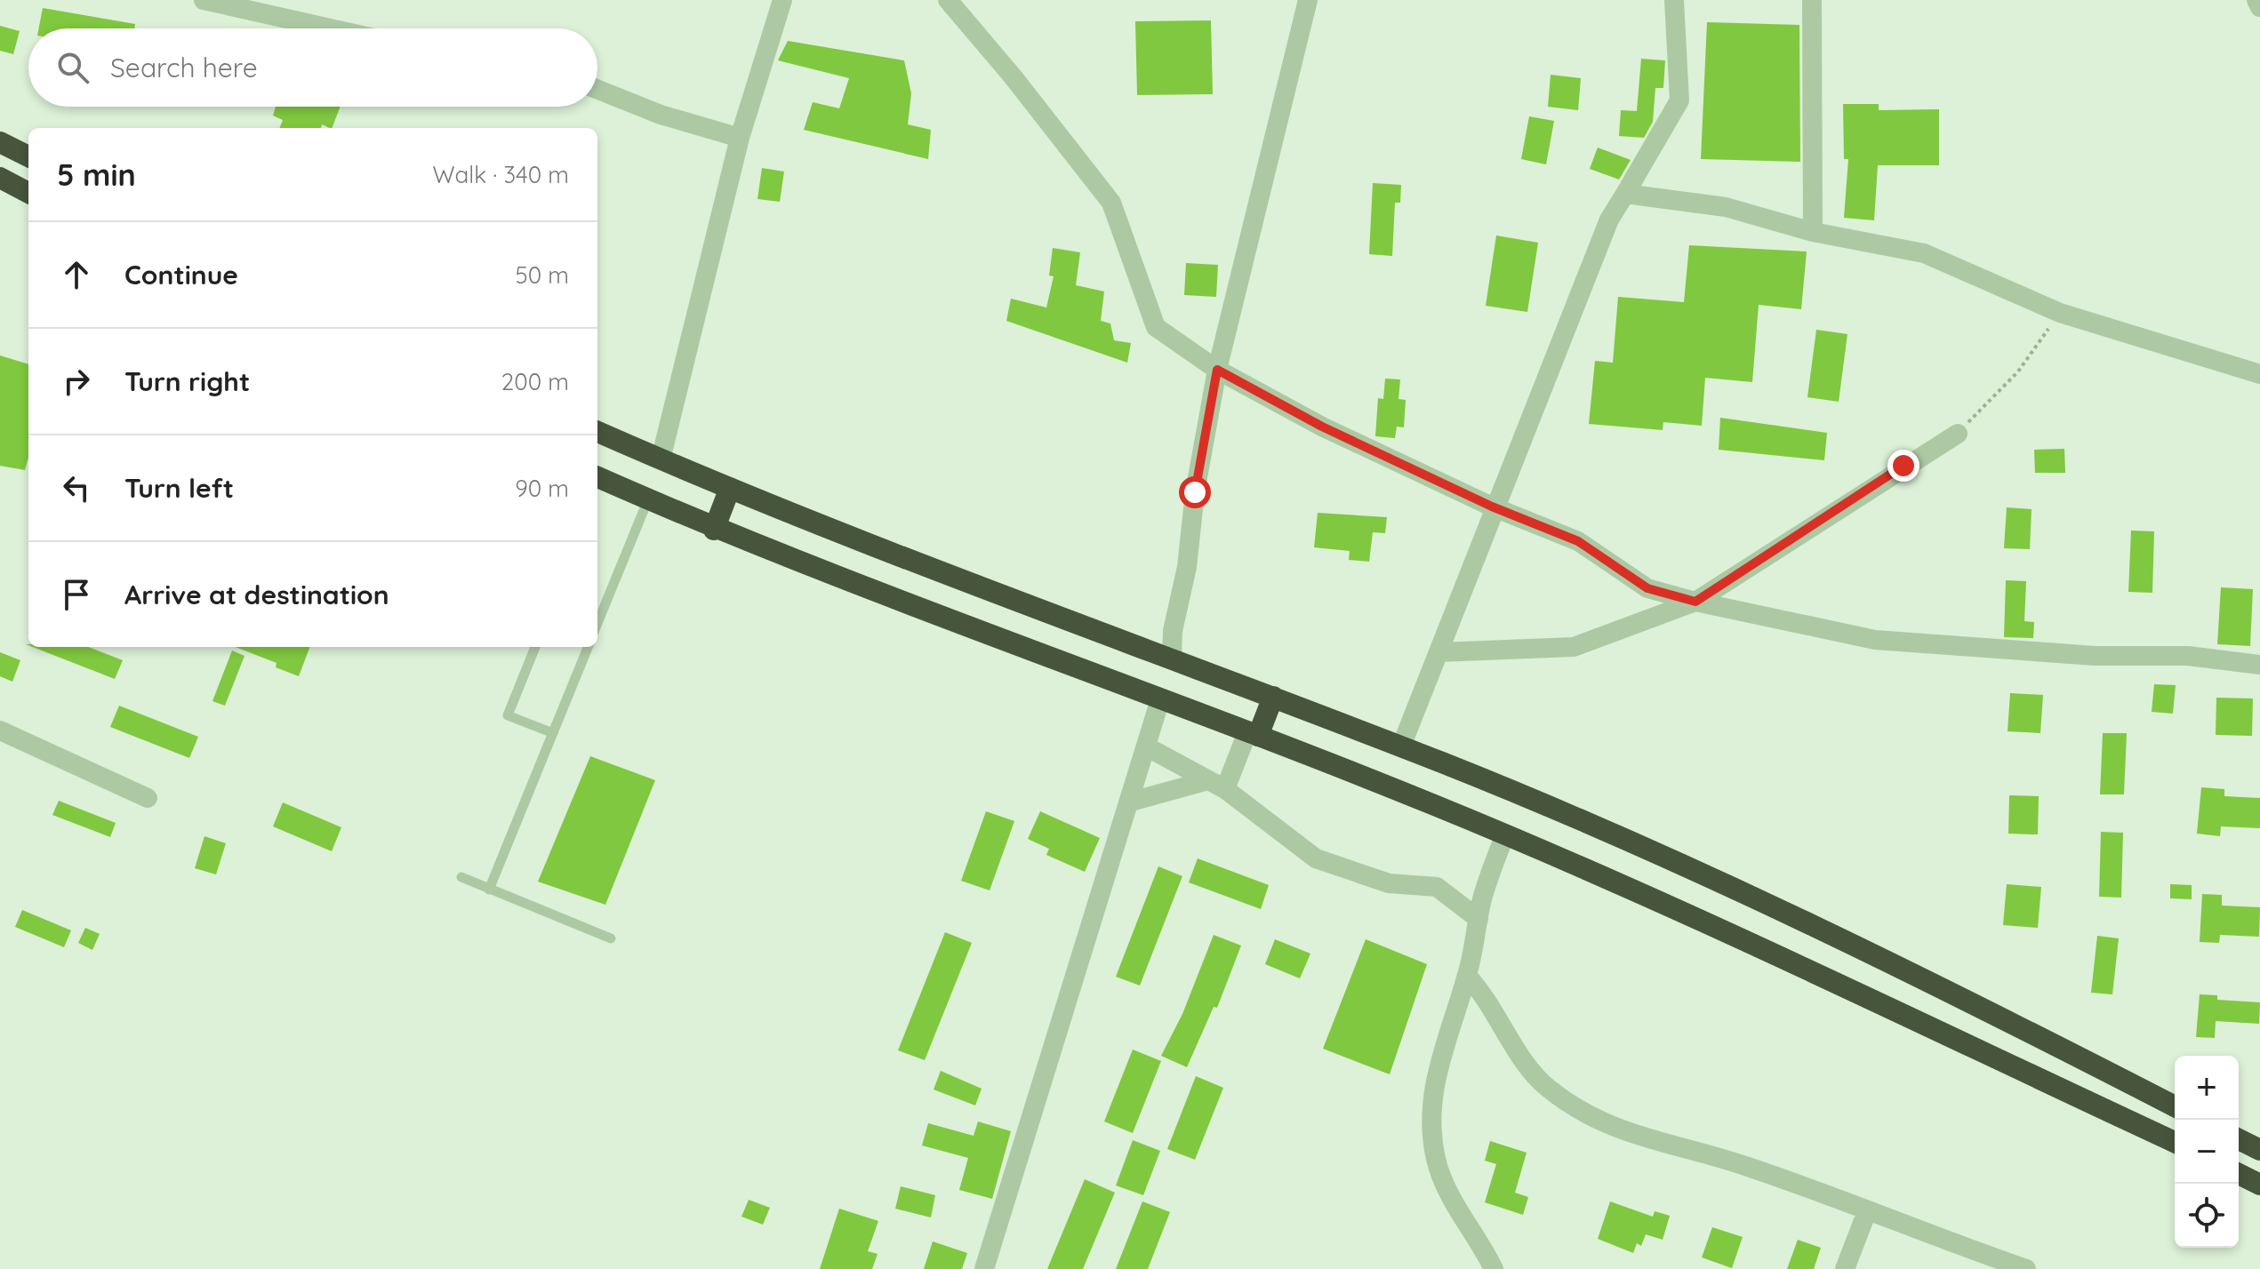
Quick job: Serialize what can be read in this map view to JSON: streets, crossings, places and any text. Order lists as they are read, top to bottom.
{
  "page": {
    "search": "Search here",
    "heading": ["5 min", "Walk · 340 m"],
    "list": [
      ["Continue", "50 m"],
      ["Turn right", "200 m"],
      ["Turn left", "90 m"],
      "Arrive at destination"
    ],
    "map_buttons": ["+", "−"]
  }
}
